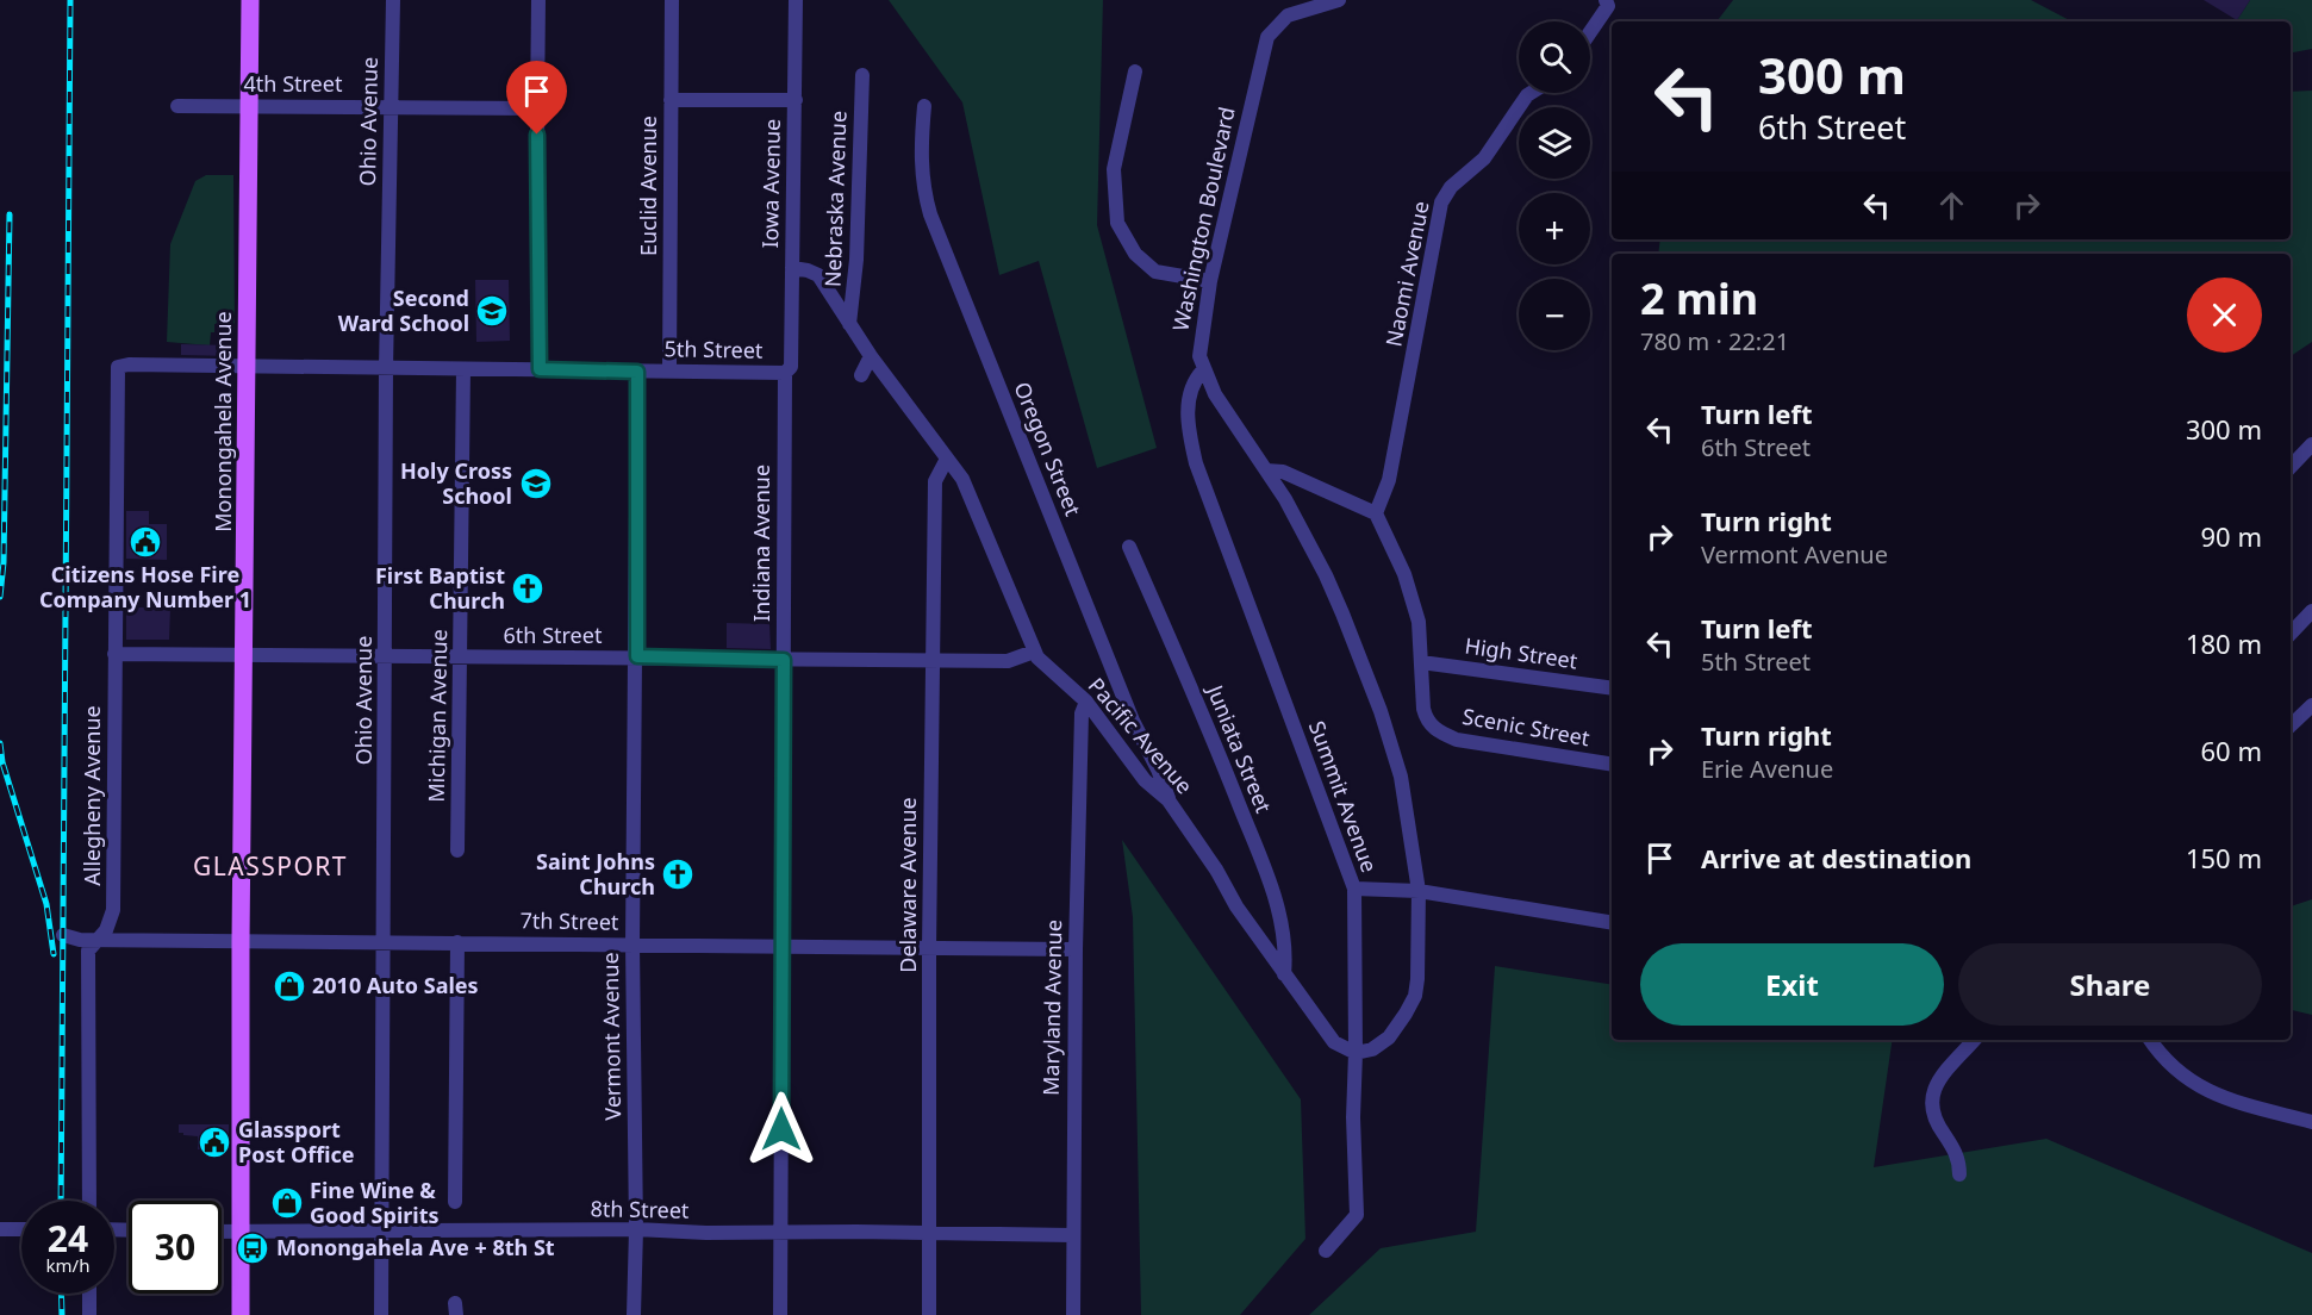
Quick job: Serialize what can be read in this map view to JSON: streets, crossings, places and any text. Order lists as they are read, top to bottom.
{
  "streets": {
    "main road": ["Monongahela Avenue"],
    "street": [
      "4th Street",
      "Ohio Avenue",
      "Iowa Avenue",
      "Euclid Avenue",
      "Nebraska Avenue",
      "Washington Boulevard",
      "Naomi Avenue",
      "5th Street",
      "Oregon Street",
      "Indiana Avenue",
      "6th Street",
      "High Street",
      "Michigan Avenue",
      "Scenic Street",
      "Pacific Avenue",
      "Juniata Street",
      "Allegheny Avenue",
      "Summit Avenue",
      "Delaware Avenue",
      "7th Street",
      "Maryland Avenue",
      "Vermont Avenue",
      "8th Street"
    ]
  },
  "crossings": [
    ["4th Street", "Ohio Avenue"],
    ["4th Street", "Monongahela Avenue"],
    ["Ohio Avenue", "5th Street"],
    ["Ohio Avenue", "6th Street"],
    ["Ohio Avenue", "7th Street"],
    ["Ohio Avenue", "8th Street"],
    ["Iowa Avenue", "5th Street"],
    ["Iowa Avenue", "Indiana Avenue"],
    ["Iowa Avenue", "Pacific Avenue"],
    ["Euclid Avenue", "5th Street"],
    ["Nebraska Avenue", "Pacific Avenue"],
    ["Washington Boulevard", "Summit Avenue"],
    ["Naomi Avenue", "Scenic Street"],
    ["5th Street", "Monongahela Avenue"],
    ["5th Street", "Indiana Avenue"],
    ["5th Street", "Michigan Avenue"],
    ["5th Street", "Allegheny Avenue"],
    ["5th Street", "Vermont Avenue"],
    ["Monongahela Avenue", "6th Street"],
    ["Monongahela Avenue", "7th Street"],
    ["Monongahela Avenue", "8th Street"],
    ["Oregon Street", "Pacific Avenue"],
    ["Indiana Avenue", "6th Street"],
    ["Indiana Avenue", "7th Street"],
    ["Indiana Avenue", "8th Street"],
    ["6th Street", "Michigan Avenue"],
    ["6th Street", "Pacific Avenue"],
    ["6th Street", "Allegheny Avenue"],
    ["6th Street", "Delaware Avenue"],
    ["6th Street", "Vermont Avenue"],
    ["High Street", "Scenic Street"],
    ["Pacific Avenue", "Juniata Street"],
    ["Pacific Avenue", "Summit Avenue"],
    ["Pacific Avenue", "Delaware Avenue"],
    ["Pacific Avenue", "Maryland Avenue"],
    ["Allegheny Avenue", "7th Street"],
    ["Delaware Avenue", "7th Street"],
    ["Delaware Avenue", "8th Street"],
    ["7th Street", "Maryland Avenue"],
    ["7th Street", "Vermont Avenue"],
    ["Maryland Avenue", "8th Street"],
    ["Vermont Avenue", "8th Street"]
  ],
  "districts": ["GLASSPORT"],
  "places": {
    "school or university": ["Second Ward School", "Holy Cross School"],
    "public building": ["Citizens Hose Fire Company Number 1", "Glassport Post Office"],
    "church": ["First Baptist Church", "Saint Johns Church"],
    "shop": ["2010 Auto Sales", "Fine Wine & Good Spirits"],
    "bus stop": ["Monongahela Ave + 8th St"]
  },
  "page": {
    "map_buttons": ["+", "−"],
    "turn": ["300 m", "6th Street"],
    "heading": ["2 min", "780 m · 22:21"],
    "list": [
      {
        "name": "Turn left",
        "note": "6th Street",
        "value": "300 m"
      },
      {
        "name": "Turn right",
        "note": "Vermont Avenue",
        "value": "90 m"
      },
      {
        "name": "Turn left",
        "note": "5th Street",
        "value": "180 m"
      },
      {
        "name": "Turn right",
        "note": "Erie Avenue",
        "value": "60 m"
      },
      {
        "name": "Arrive at destination",
        "value": "150 m"
      }
    ],
    "buttons": ["Exit", "Share"],
    "speed": "24 km/h",
    "limit": "30"
  }
}
